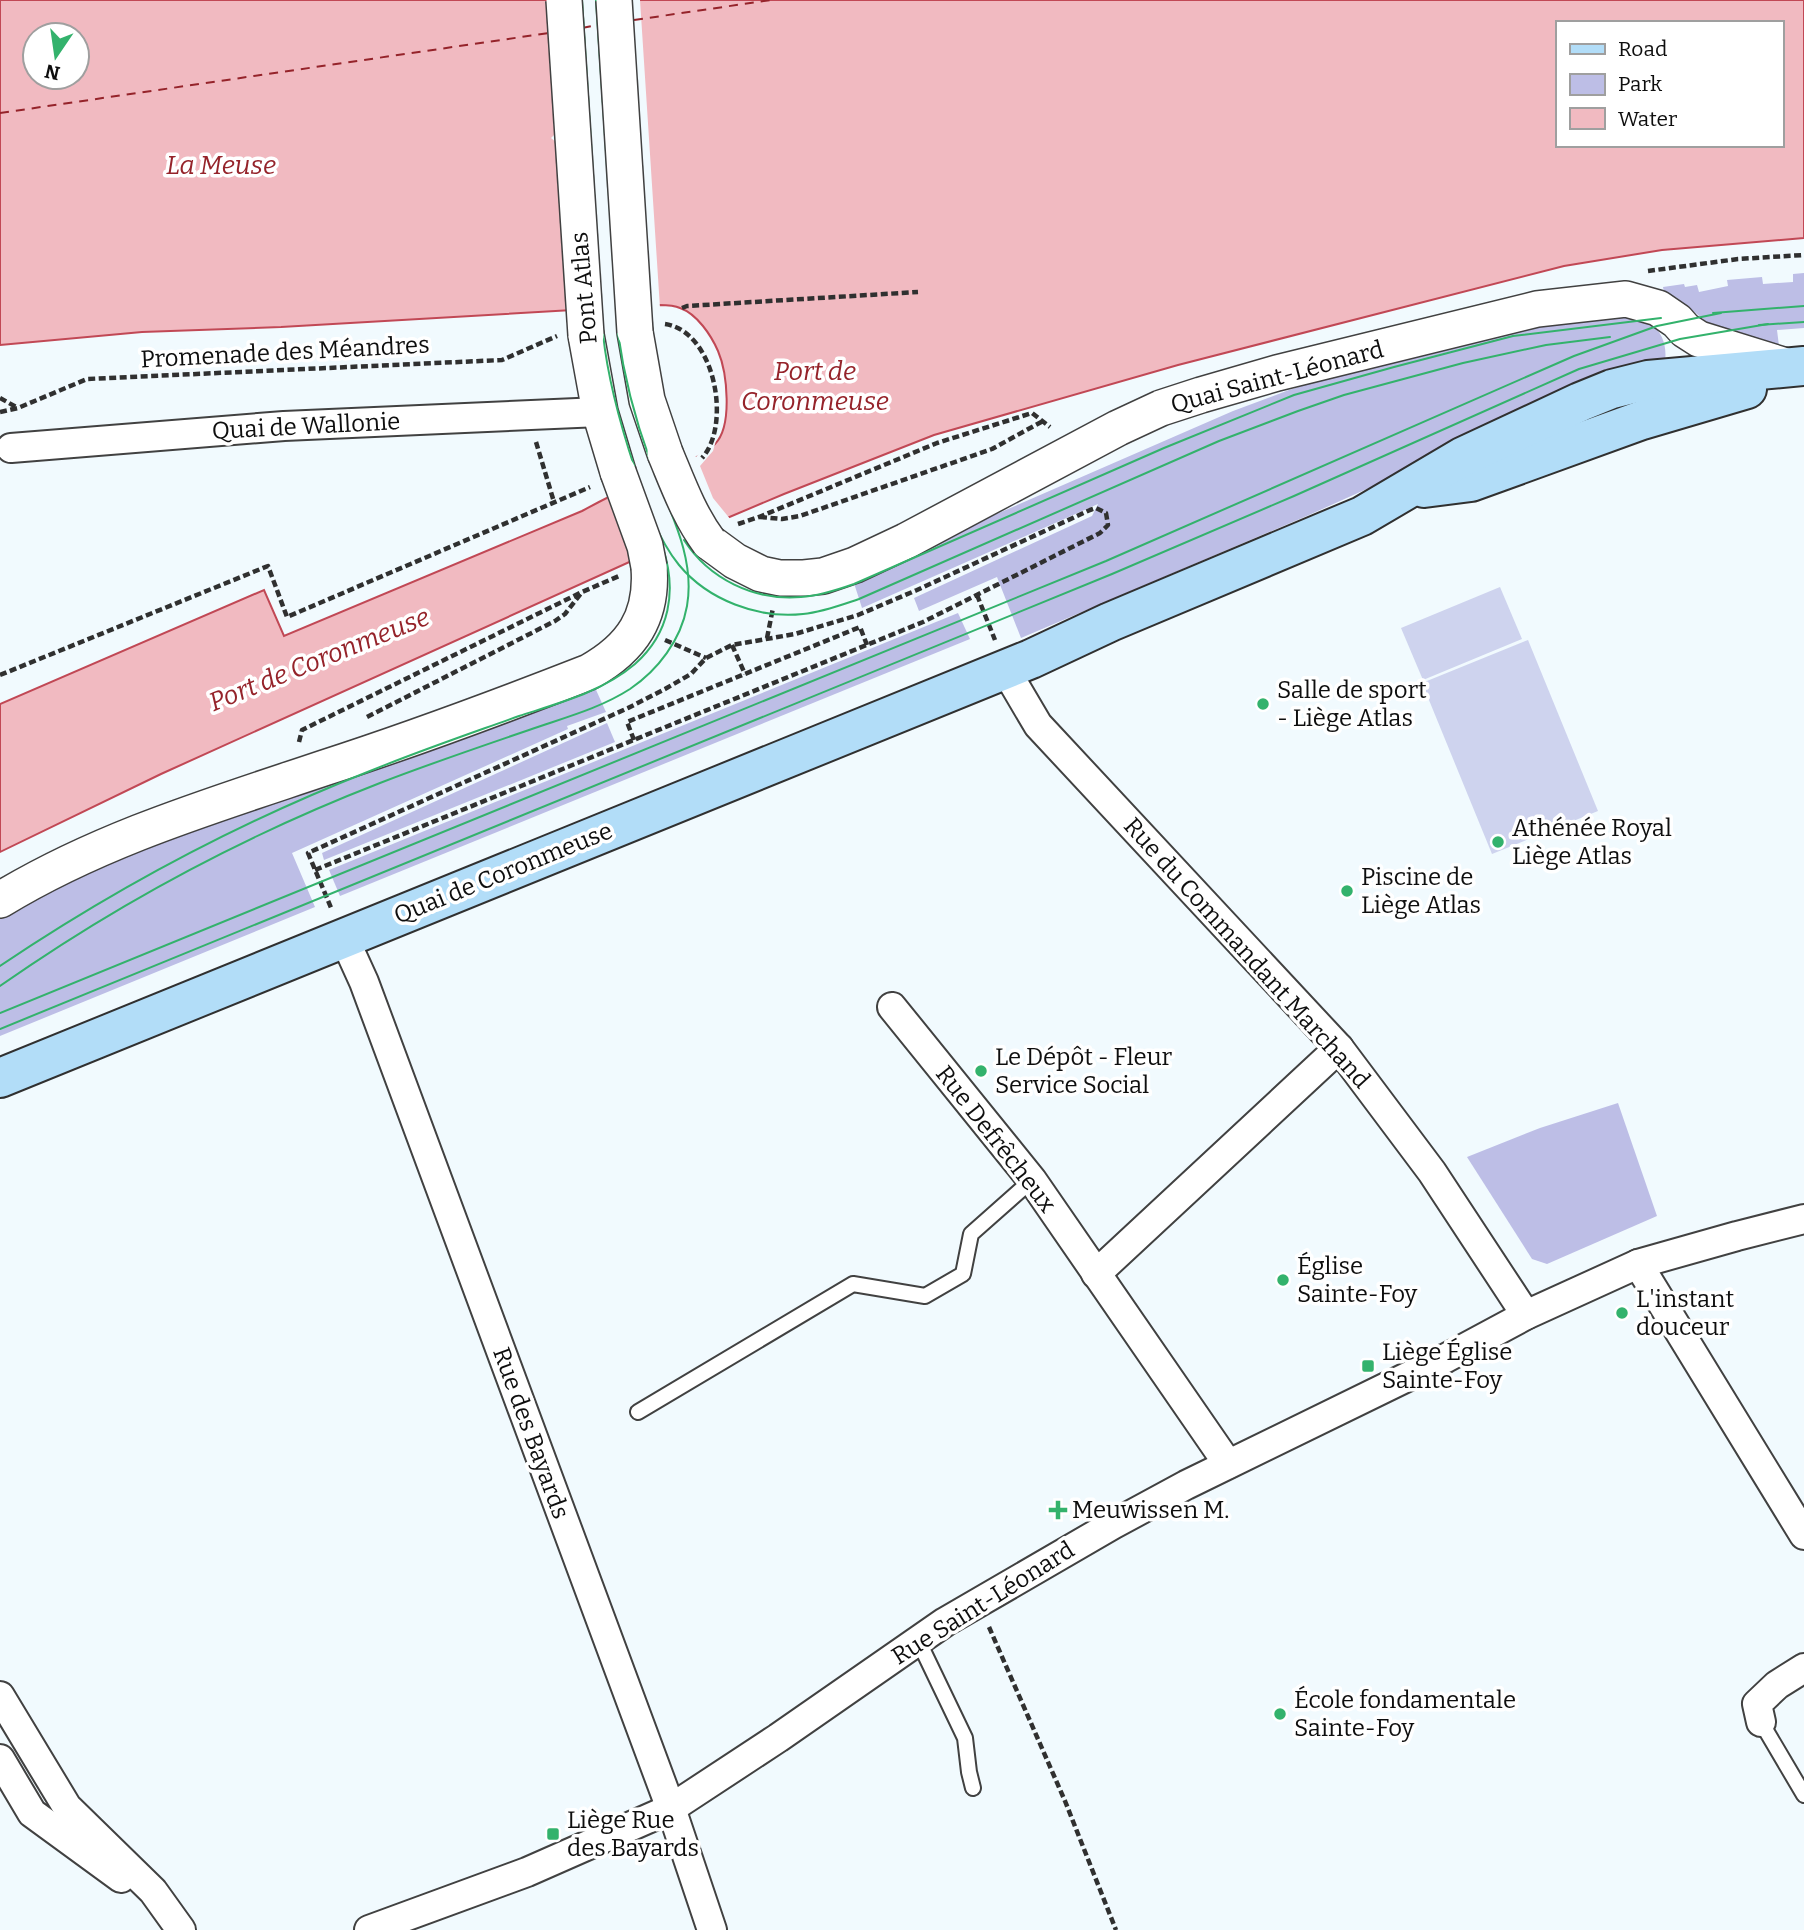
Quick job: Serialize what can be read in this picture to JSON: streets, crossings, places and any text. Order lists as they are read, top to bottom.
{
  "streets": {
    "main road": ["Quai de Coronmeuse"],
    "street": [
      "Pont Atlas",
      "Quai Saint-Léonard",
      "Quai de Wallonie",
      "Rue du Commandant Marchand",
      "Rue Defrêcheux",
      "Rue des Bayards",
      "Rue Saint-Léonard"
    ],
    "path": ["Promenade des Méandres"]
  },
  "crossings": [
    ["Pont Atlas", "Promenade des Méandres"],
    ["Pont Atlas", "Quai Saint-Léonard"],
    ["Pont Atlas", "Quai de Wallonie"],
    ["Quai de Coronmeuse", "Rue du Commandant Marchand"],
    ["Quai de Coronmeuse", "Rue des Bayards"],
    ["Rue du Commandant Marchand", "Rue Saint-Léonard"],
    ["Rue Defrêcheux", "Rue Saint-Léonard"],
    ["Rue des Bayards", "Rue Saint-Léonard"]
  ],
  "water": ["La Meuse", "Port de Coronmeuse"],
  "places": {
    "other": [
      "Salle de sport - Liège Atlas",
      "Athénée Royal Liège Atlas",
      "Piscine de Liège Atlas",
      "Le Dépôt - Fleur Service Social",
      "Église Sainte-Foy",
      "L'instant douceur",
      "École fondamentale Sainte-Foy"
    ],
    "transit": ["Liège Église Sainte-Foy", "Liège Rue des Bayards"],
    "health": ["Meuwissen M."]
  },
  "legend": ["Road", "Park", "Water"],
  "north": "bottom"
}
